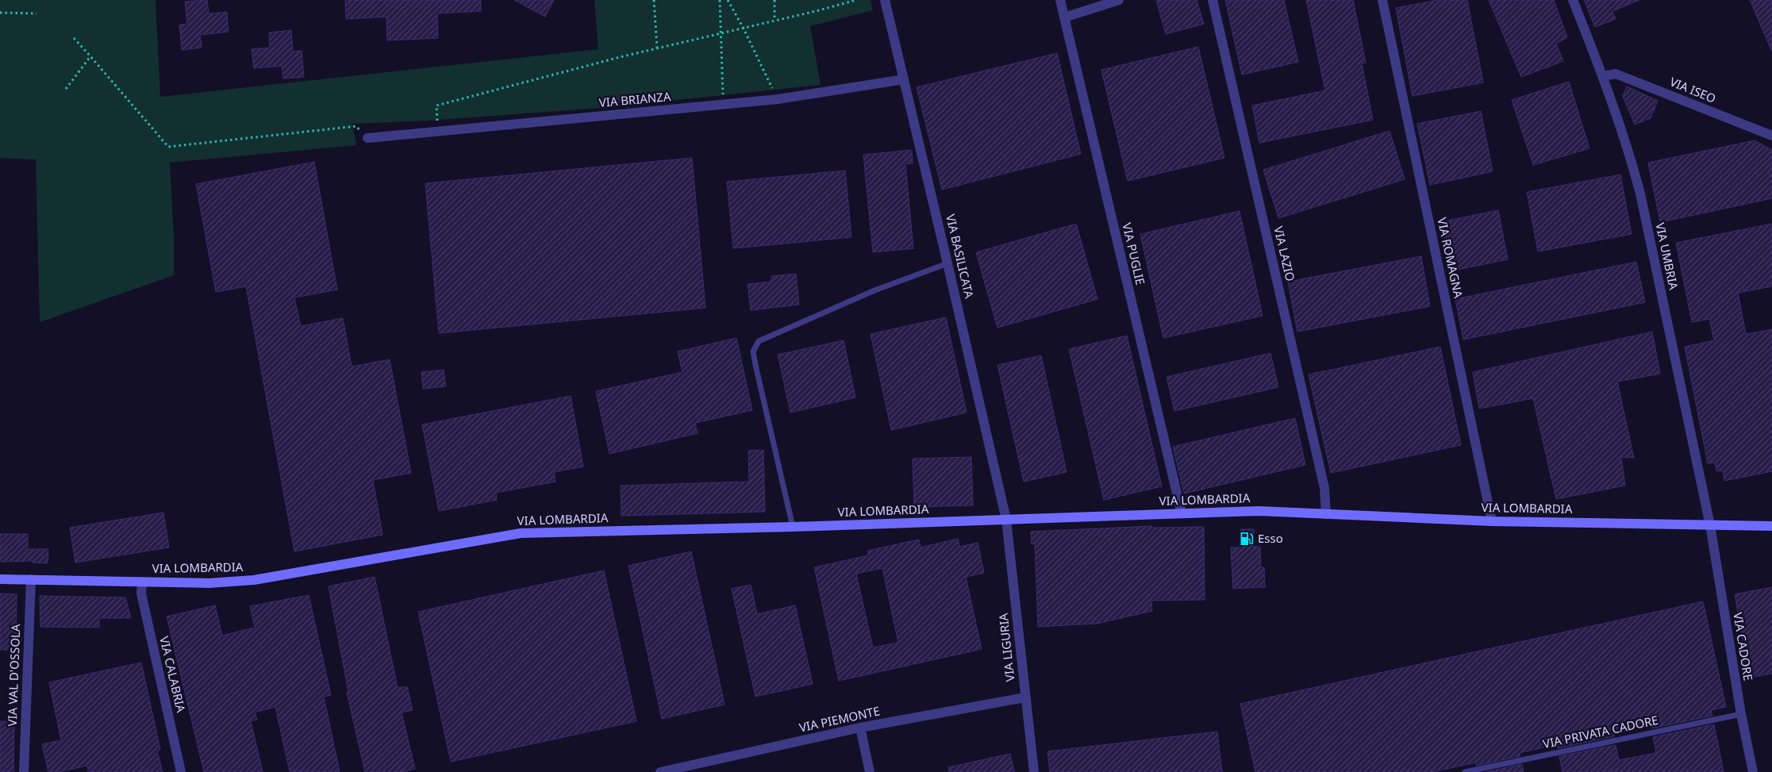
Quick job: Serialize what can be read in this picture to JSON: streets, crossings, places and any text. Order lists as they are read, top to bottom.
{
  "streets": {
    "street": [
      "VIA ISEO",
      "VIA BRIANZA",
      "VIA PUGLIE",
      "VIA LAZIO",
      "VIA BASILICATA",
      "VIA UMBRIA",
      "VIA ROMAGNA",
      "VIA LOMBARDIA",
      "VIA CADORE",
      "VIA LIGURIA",
      "VIA CALABRIA",
      "VIA VAL D'OSSOLA",
      "VIA PIEMONTE"
    ],
    "lane": ["VIA PRIVATA CADORE"]
  },
  "crossings": [
    ["VIA ISEO", "VIA UMBRIA"],
    ["VIA BRIANZA", "VIA BASILICATA"],
    ["VIA PUGLIE", "VIA LOMBARDIA"],
    ["VIA LAZIO", "VIA LOMBARDIA"],
    ["VIA BASILICATA", "VIA LOMBARDIA"],
    ["VIA BASILICATA", "VIA LIGURIA"],
    ["VIA UMBRIA", "VIA LOMBARDIA"],
    ["VIA UMBRIA", "VIA CADORE"],
    ["VIA ROMAGNA", "VIA LOMBARDIA"],
    ["VIA LOMBARDIA", "VIA CADORE"],
    ["VIA LOMBARDIA", "VIA LIGURIA"],
    ["VIA LOMBARDIA", "VIA CALABRIA"],
    ["VIA LOMBARDIA", "VIA VAL D'OSSOLA"],
    ["VIA CADORE", "VIA PRIVATA CADORE"],
    ["VIA LIGURIA", "VIA PIEMONTE"]
  ],
  "places": {
    "fuel station": ["Esso"]
  }
}
